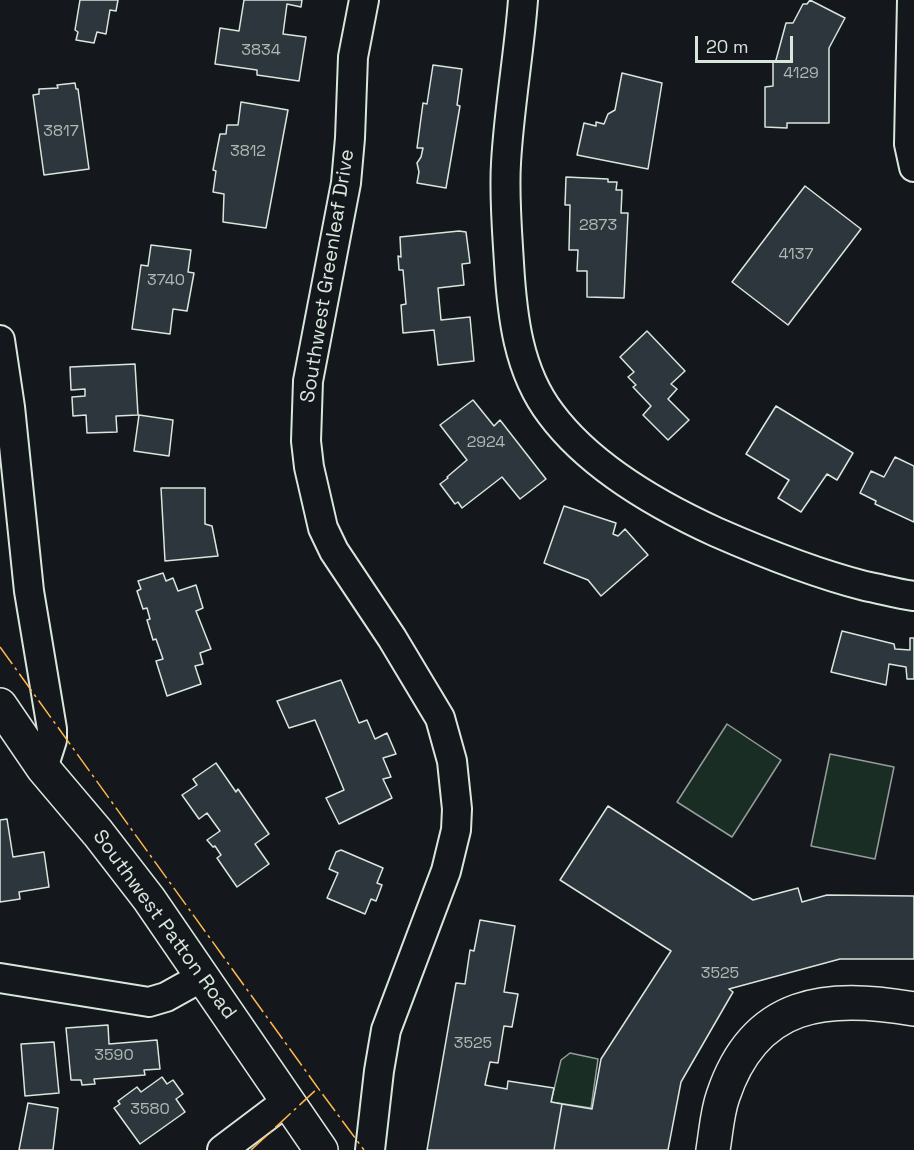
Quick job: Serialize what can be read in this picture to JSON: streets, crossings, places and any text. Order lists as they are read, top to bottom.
{
  "streets": {
    "street": ["Southwest Greenleaf Drive", "Southwest Patton Road"]
  },
  "house_numbers": [
    "3834",
    "4129",
    "3817",
    "3812",
    "2873",
    "4137",
    "3740",
    "2924",
    "3525",
    "3525",
    "3590",
    "3580"
  ],
  "scale_bar": "20 m"
}
